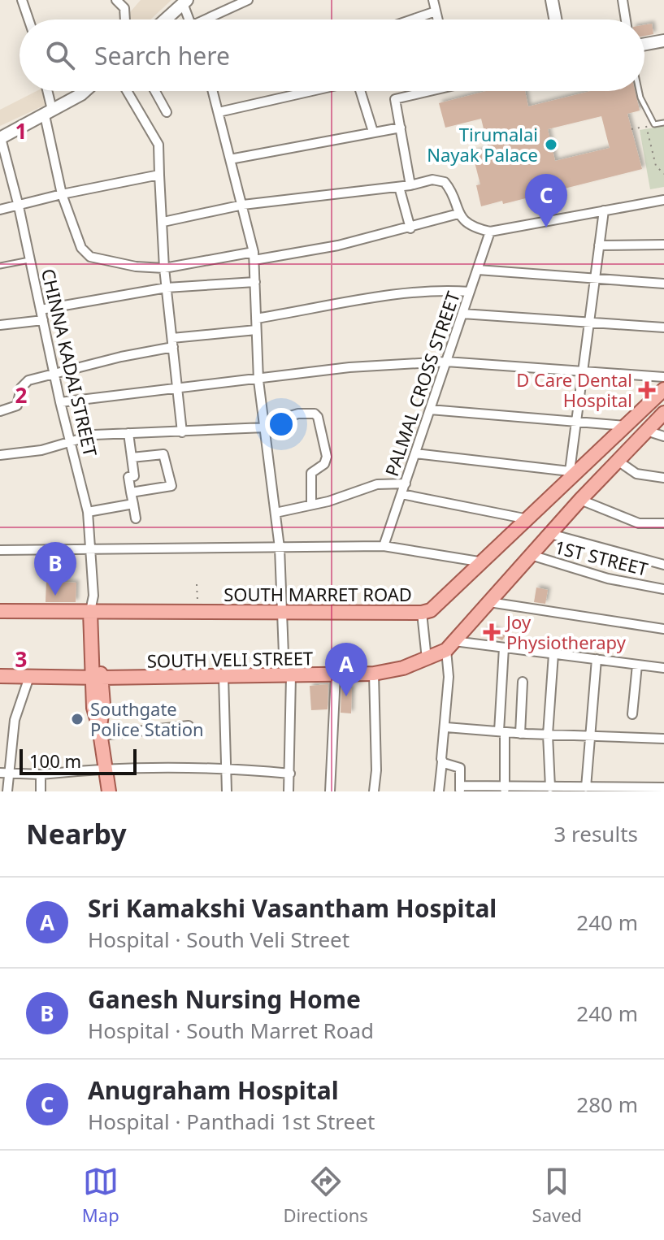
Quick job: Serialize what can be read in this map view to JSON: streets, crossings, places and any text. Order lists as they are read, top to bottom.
{
  "streets": {
    "main road": ["SOUTH MARRET ROAD", "SOUTH VELI STREET"],
    "street": ["CHINNA KADAI STREET", "PALMAL CROSS STREET", "1ST STREET"]
  },
  "crossings": [
    ["CHINNA KADAI STREET", "SOUTH MARRET ROAD"],
    ["1ST STREET", "SOUTH VELI STREET"]
  ],
  "places": {
    "other": ["Tirumalai Nayak Palace", "Southgate Police Station"],
    "health": ["D Care Dental Hospital", "Joy Physiotherapy"]
  },
  "scale_bar": "100 m",
  "page": {
    "search": "Search here",
    "pins": ["C", "B", "A"],
    "scale": "100 m",
    "heading": ["Nearby", "3 results"],
    "list": [
      {
        "mark": "A",
        "name": "Sri Kamakshi Vasantham Hospital",
        "note": "Hospital · South Veli Street",
        "value": "240 m"
      },
      {
        "mark": "B",
        "name": "Ganesh Nursing Home",
        "note": "Hospital · South Marret Road",
        "value": "240 m"
      },
      {
        "mark": "C",
        "name": "Anugraham Hospital",
        "note": "Hospital · Panthadi 1st Street",
        "value": "280 m"
      }
    ],
    "nav": ["Map", "Directions", "Saved"]
  },
  "grid": {
    "rows": ["1", "2", "3"]
  }
}
